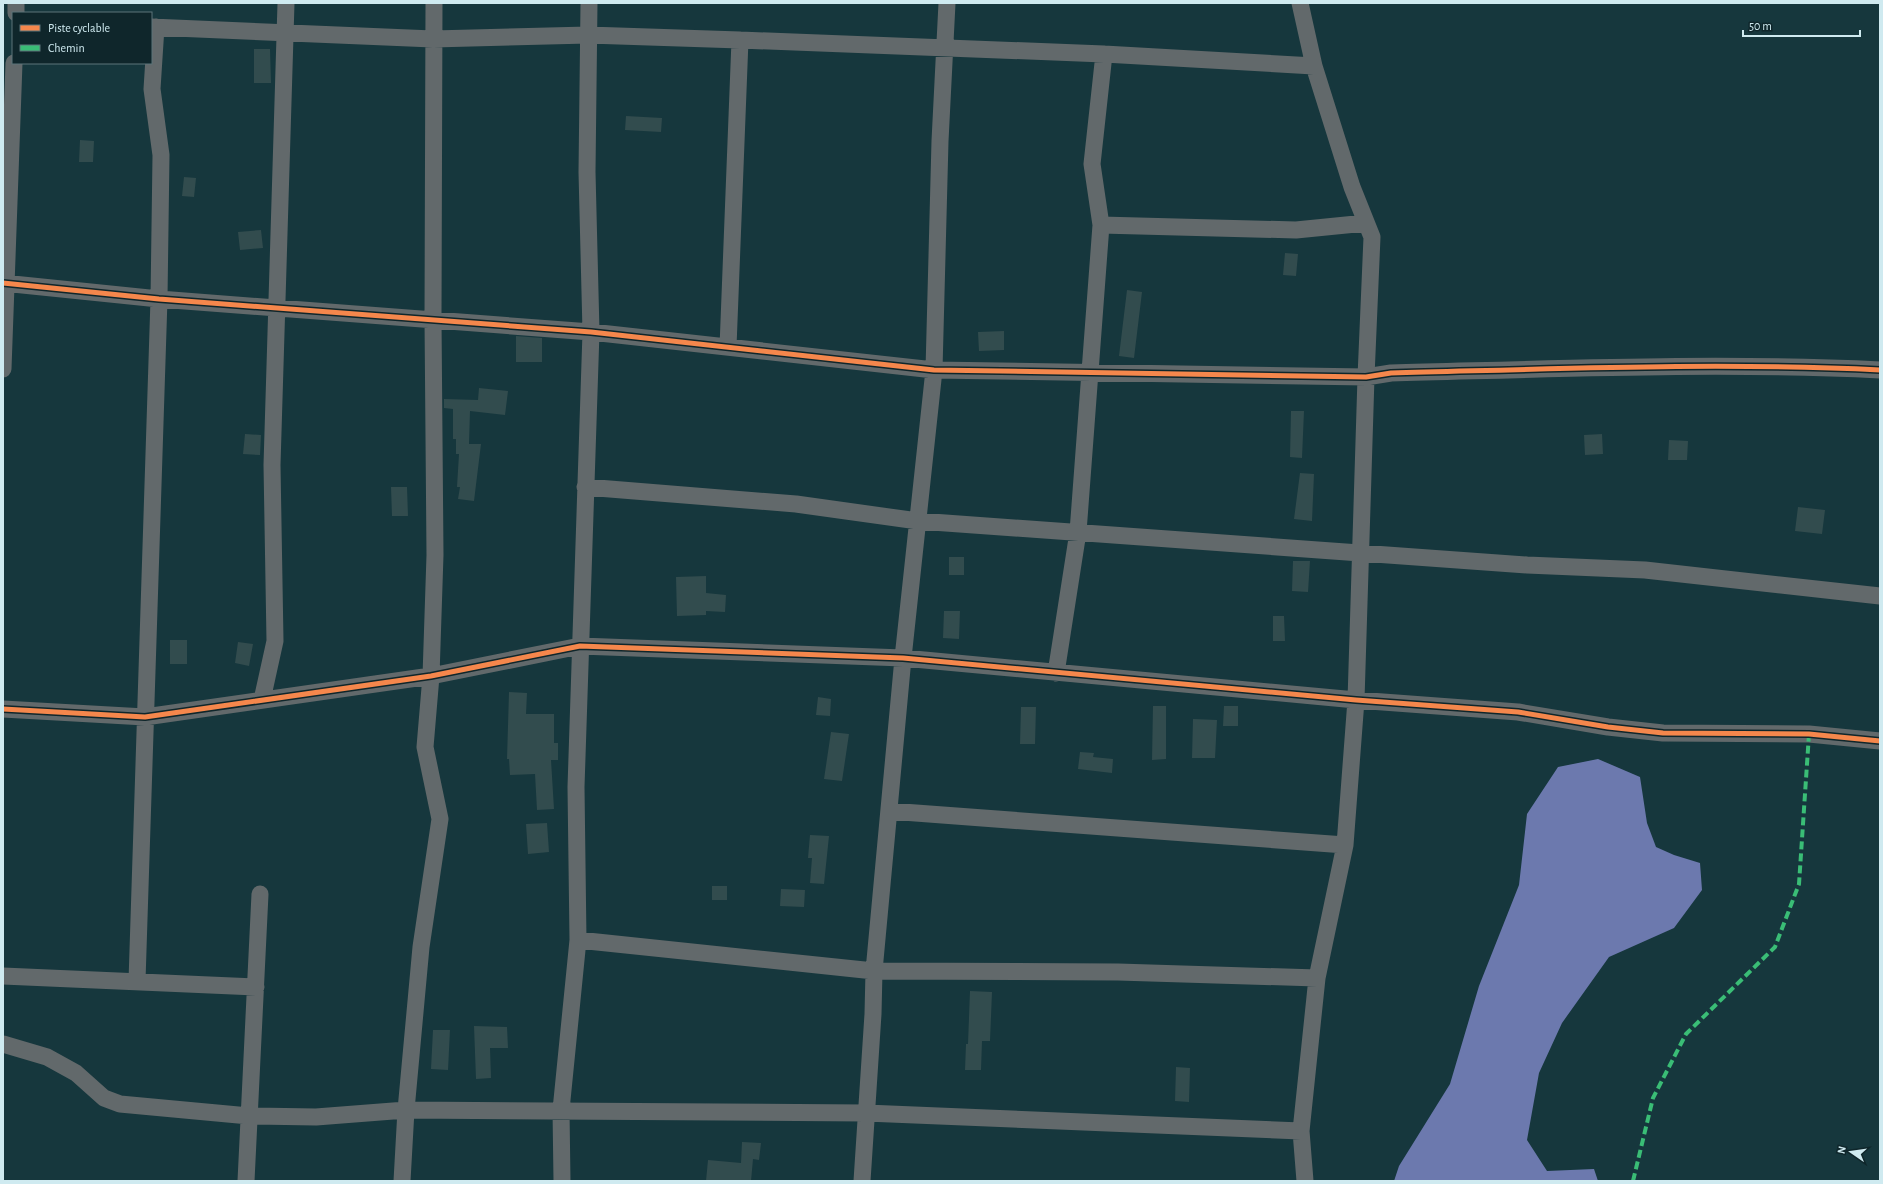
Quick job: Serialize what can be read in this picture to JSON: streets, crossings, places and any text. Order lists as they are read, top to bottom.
{
  "legend": ["Piste cyclable", "Chemin"],
  "scale_bar": "50 m",
  "north": "left"
}
